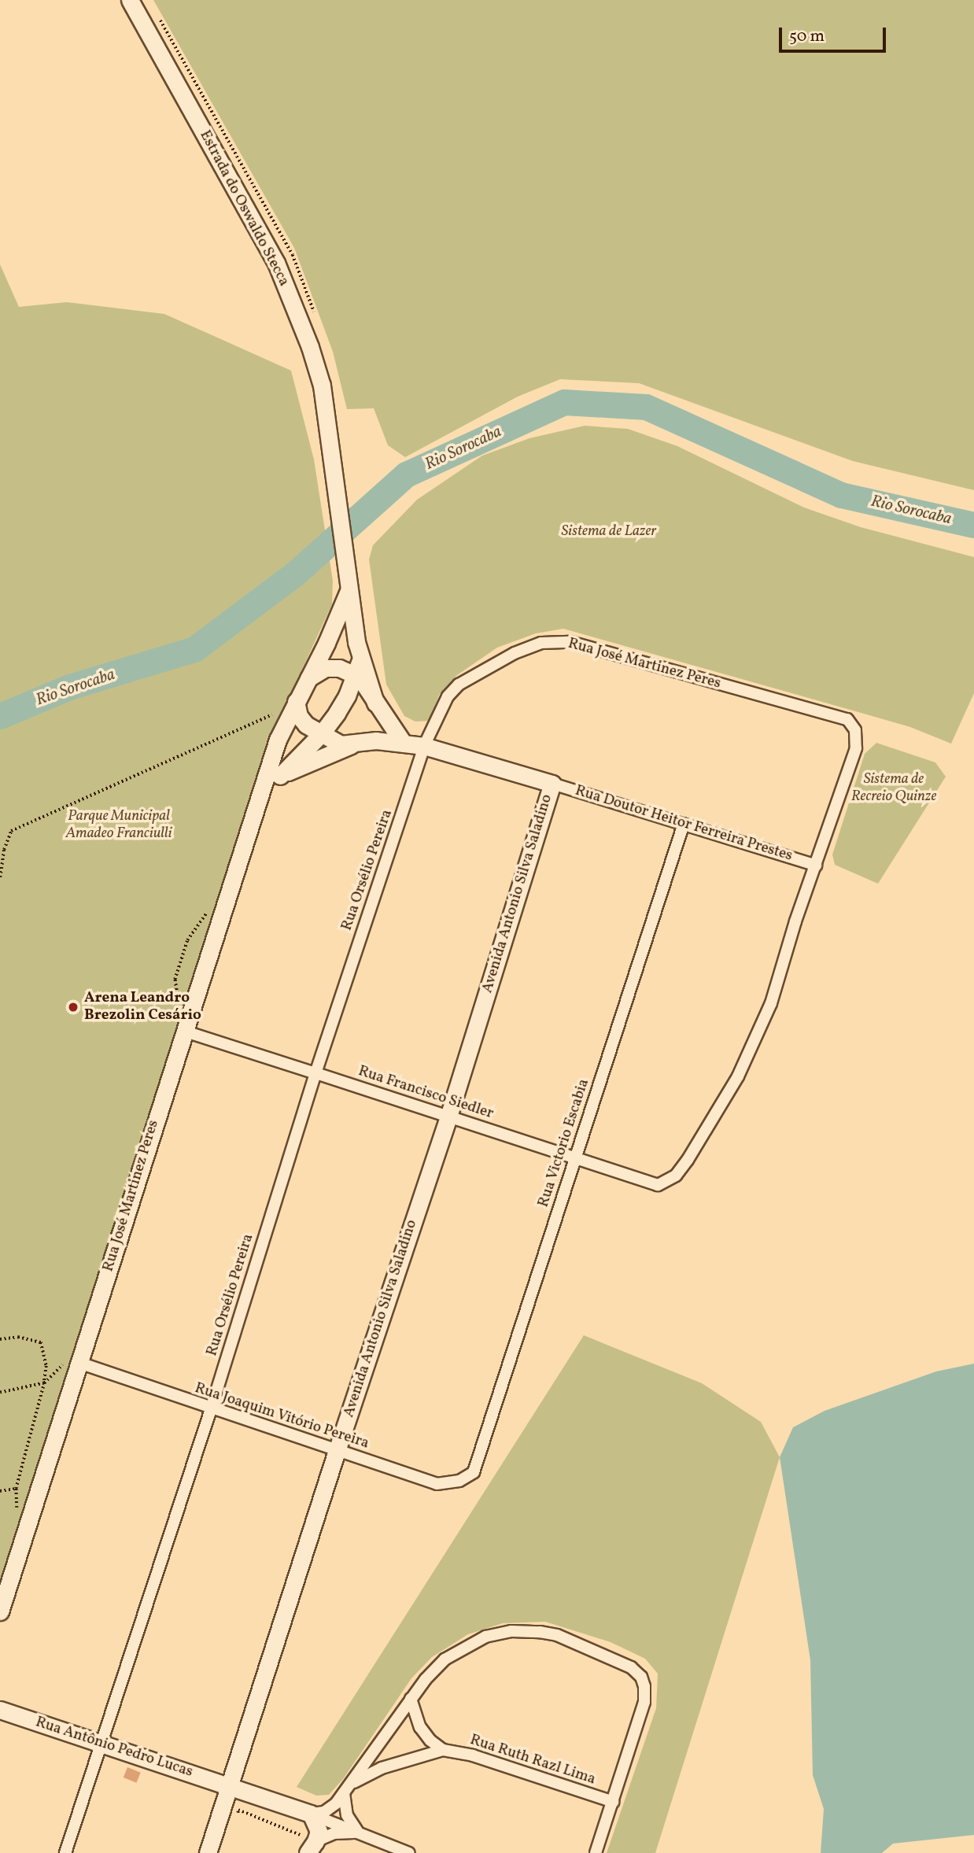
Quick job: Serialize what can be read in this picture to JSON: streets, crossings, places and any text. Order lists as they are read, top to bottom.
{
  "streets": {
    "main road": [
      "Estrada do Oswaldo Stecca",
      "Rua José Martinez Peres",
      "Rua Doutor Heitor Ferreira Prestes",
      "Avenida Antonio Silva Saladino",
      "Rua Antônio Pedro Lucas"
    ],
    "street": [
      "Rua Orsélio Pereira",
      "Rua Francisco Siedler",
      "Rua Victorio Escabia",
      "Rua Joaquim Vitório Pereira",
      "Rua Ruth Razl Lima"
    ]
  },
  "crossings": [
    ["Estrada do Oswaldo Stecca", "Rua José Martinez Peres"],
    ["Rua José Martinez Peres", "Rua Doutor Heitor Ferreira Prestes"],
    ["Rua José Martinez Peres", "Rua Orsélio Pereira"],
    ["Rua José Martinez Peres", "Rua Francisco Siedler"],
    ["Rua José Martinez Peres", "Rua Joaquim Vitório Pereira"],
    ["Rua Doutor Heitor Ferreira Prestes", "Rua Orsélio Pereira"],
    ["Rua Doutor Heitor Ferreira Prestes", "Avenida Antonio Silva Saladino"],
    ["Rua Doutor Heitor Ferreira Prestes", "Rua Francisco Siedler"],
    ["Rua Doutor Heitor Ferreira Prestes", "Rua Victorio Escabia"],
    ["Rua Orsélio Pereira", "Rua Francisco Siedler"],
    ["Rua Orsélio Pereira", "Rua Joaquim Vitório Pereira"],
    ["Rua Orsélio Pereira", "Rua Antônio Pedro Lucas"],
    ["Avenida Antonio Silva Saladino", "Rua Francisco Siedler"],
    ["Avenida Antonio Silva Saladino", "Rua Joaquim Vitório Pereira"],
    ["Avenida Antonio Silva Saladino", "Rua Antônio Pedro Lucas"],
    ["Rua Francisco Siedler", "Rua Victorio Escabia"],
    ["Rua Victorio Escabia", "Rua Joaquim Vitório Pereira"]
  ],
  "water": ["Rio Sorocaba"],
  "parks": ["Sistema de Lazer", "Sistema de Recreio Quinze", "Parque Municipal Amadeo Franciulli"],
  "places": ["Arena Leandro Brezolin Cesário"],
  "scale_bar": "50 m"
}
